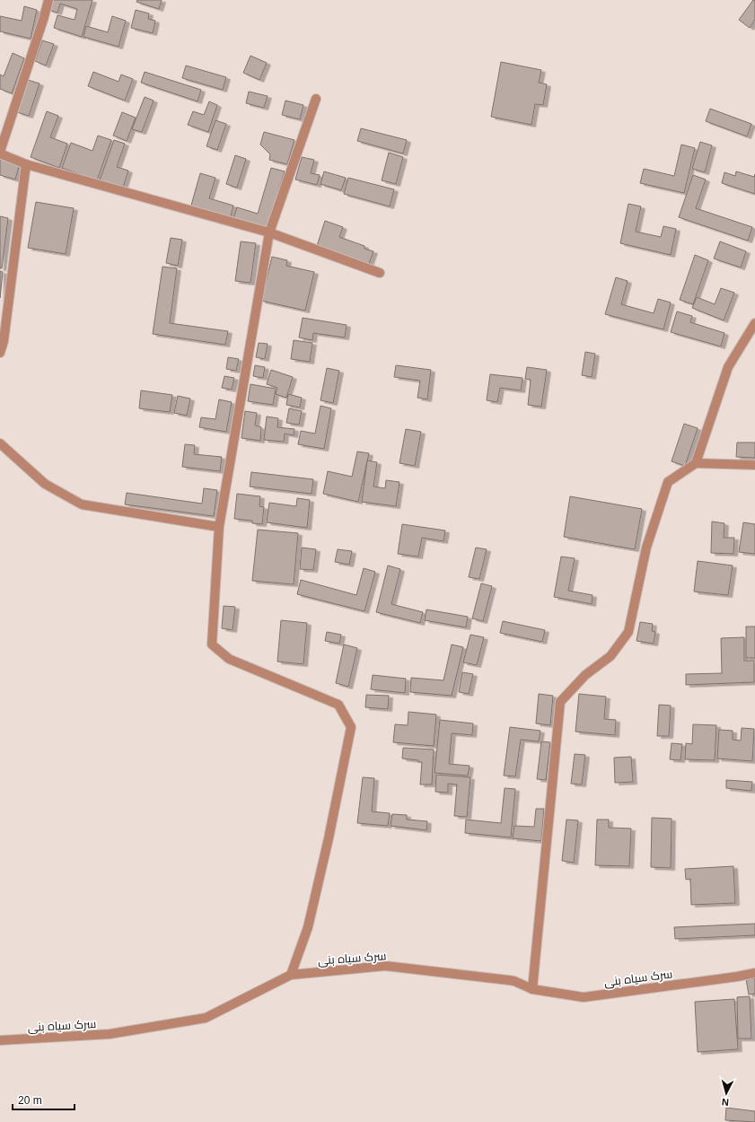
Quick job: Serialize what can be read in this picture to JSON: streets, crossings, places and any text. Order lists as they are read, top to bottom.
{
  "streets": {
    "street": ["سرک سیاه بنی"]
  },
  "scale_bar": "20 m",
  "north": "bottom"
}
